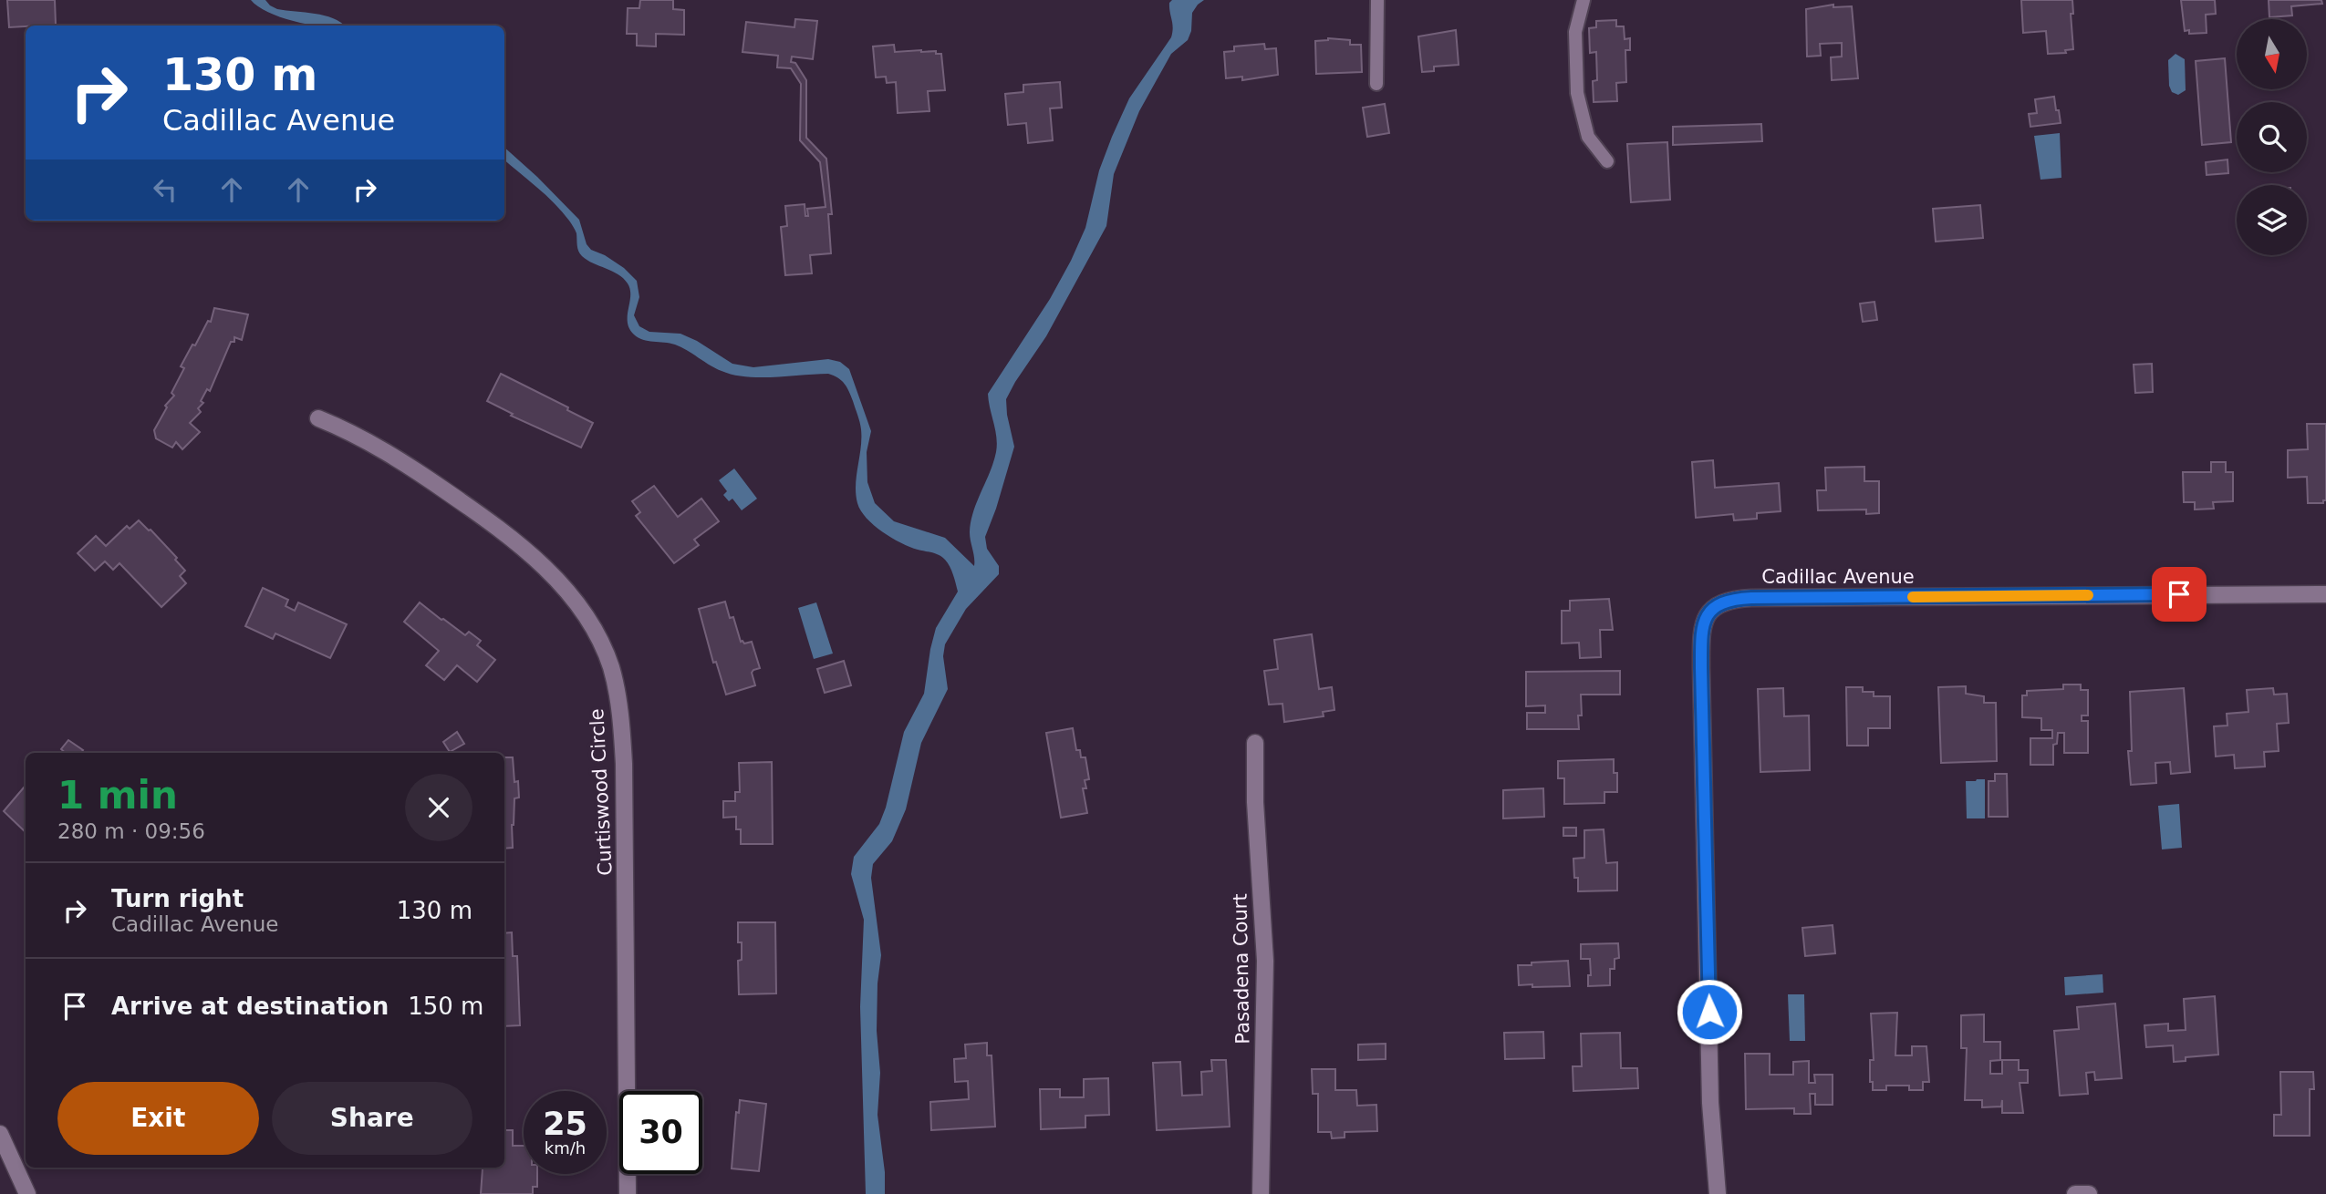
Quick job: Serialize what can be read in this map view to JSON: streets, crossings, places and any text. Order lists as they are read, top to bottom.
{
  "streets": {
    "street": ["Cadillac Avenue", "Curtiswood Circle", "Pasadena Court"]
  },
  "north": "bottom",
  "page": {
    "turn": ["130 m", "Cadillac Avenue"],
    "heading": ["1 min", "280 m · 09:56"],
    "list": [
      {
        "name": "Turn right",
        "note": "Cadillac Avenue",
        "value": "130 m"
      },
      {
        "name": "Arrive at destination",
        "value": "150 m"
      }
    ],
    "buttons": ["Exit", "Share"],
    "speed": "25 km/h",
    "limit": "30"
  }
}
